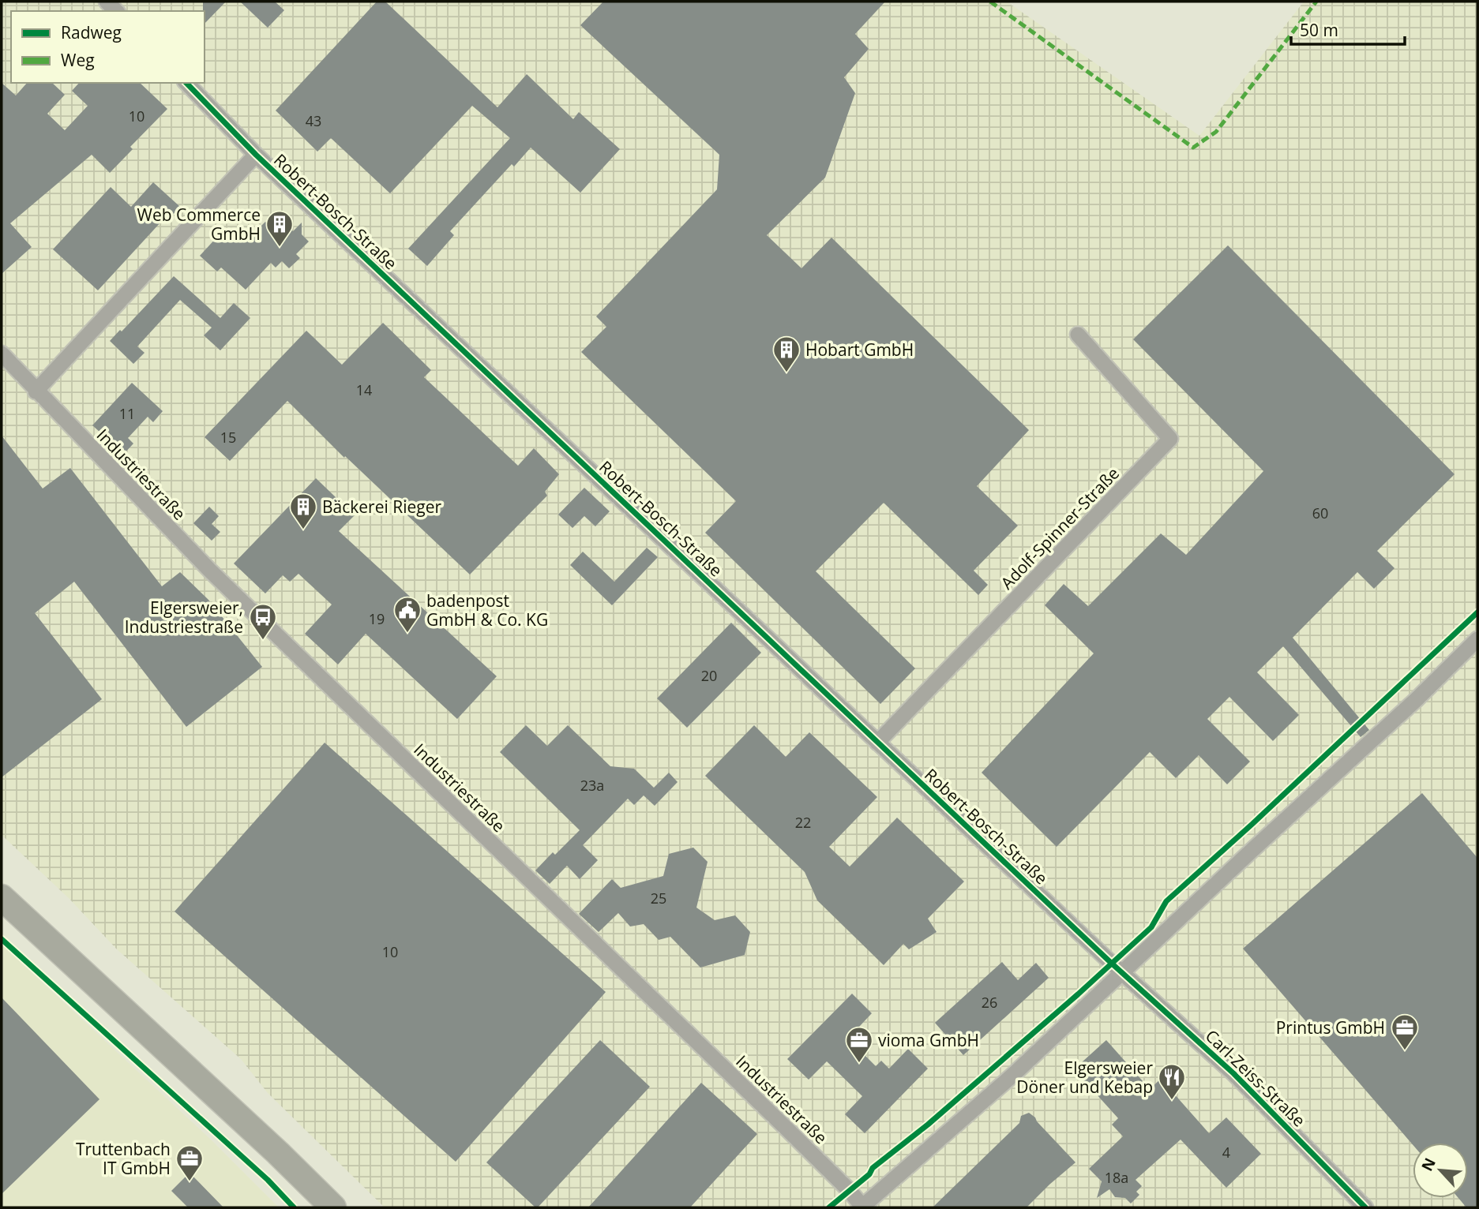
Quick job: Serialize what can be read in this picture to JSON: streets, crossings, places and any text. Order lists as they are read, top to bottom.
{
  "streets": {
    "street": [
      "Robert-Bosch-Straße",
      "Industriestraße",
      "Adolf-Spinner-Straße",
      "Carl-Zeiss-Straße"
    ]
  },
  "crossings": [
    ["Robert-Bosch-Straße", "Adolf-Spinner-Straße"],
    ["Robert-Bosch-Straße", "Carl-Zeiss-Straße"]
  ],
  "places": {
    "building": ["Web Commerce GmbH", "Hobart GmbH", "Bäckerei Rieger"],
    "public building": ["badenpost GmbH & Co. KG"],
    "bus stop": ["Elgersweier, Industriestraße"],
    "office": ["Printus GmbH", "vioma GmbH", "Truttenbach IT GmbH"],
    "restaurant": ["Elgersweier Döner und Kebap"]
  },
  "house_numbers": [
    "10",
    "43",
    "14",
    "11",
    "15",
    "60",
    "19",
    "20",
    "23a",
    "22",
    "25",
    "10",
    "26",
    "4",
    "18a"
  ],
  "legend": ["Radweg", "Weg"],
  "scale_bar": "50 m",
  "north": "top left"
}
